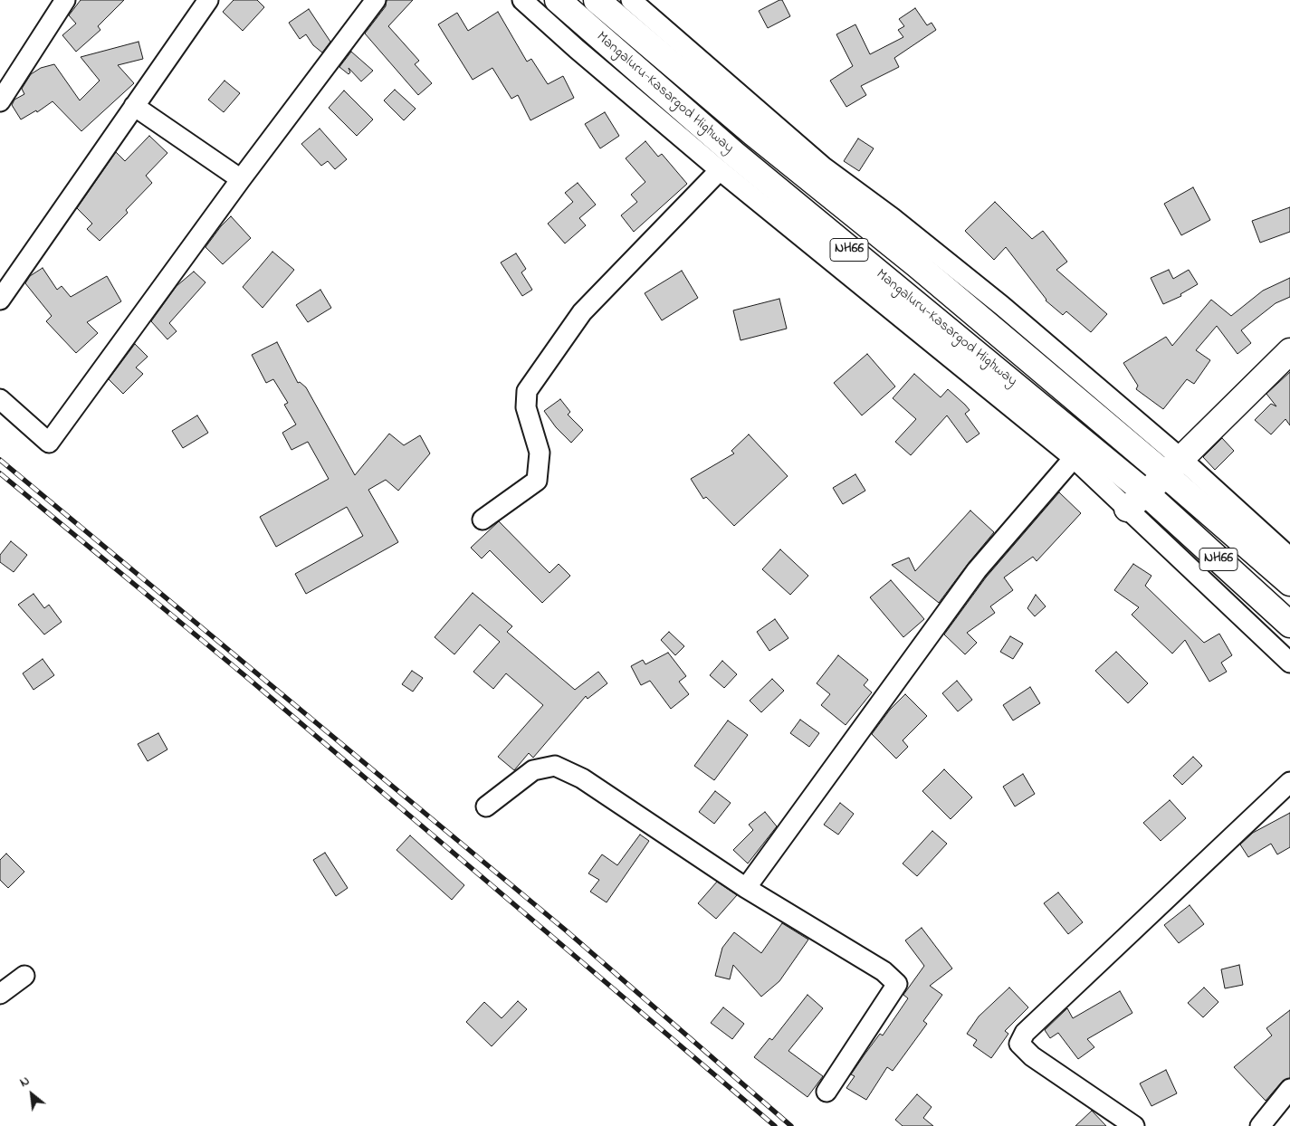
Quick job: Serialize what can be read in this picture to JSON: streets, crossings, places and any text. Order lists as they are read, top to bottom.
{
  "streets": {
    "main road": ["Mangaluru-Kasargod Highway", "NH66"]
  },
  "north": "top left"
}
